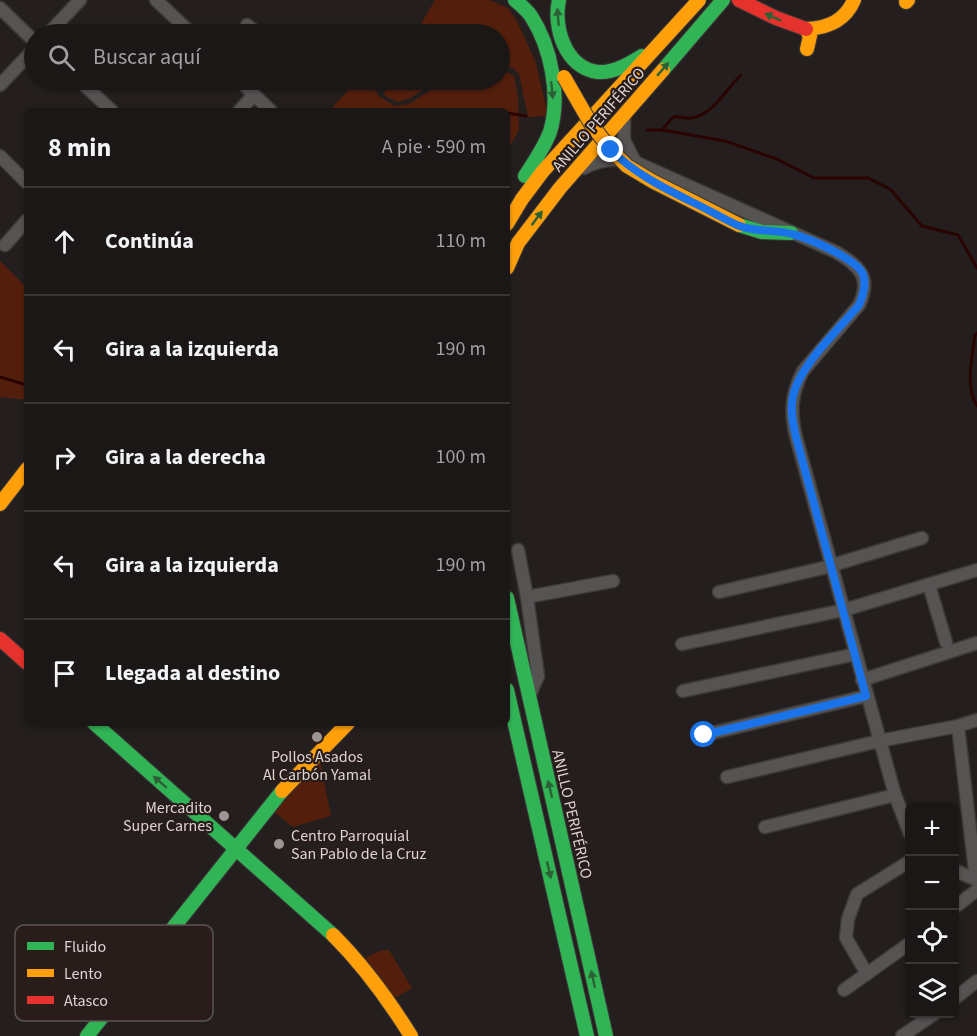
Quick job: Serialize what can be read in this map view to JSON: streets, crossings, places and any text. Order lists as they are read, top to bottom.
{
  "streets": {
    "main road": ["ANILLO PERIFÉRICO"]
  },
  "places": ["Pollos Asados Al Carbón Yamal", "Mercadito Super Carnes", "Centro Parroquial San Pablo de la Cruz"],
  "legend": ["Fluido", "Lento", "Atasco"],
  "page": {
    "search": "Buscar aquí",
    "heading": ["8 min", "A pie · 590 m"],
    "list": [
      ["Continúa", "110 m"],
      ["Gira a la izquierda", "190 m"],
      ["Gira a la derecha", "100 m"],
      ["Gira a la izquierda", "190 m"],
      "Llegada al destino"
    ],
    "map_buttons": ["+", "−"]
  }
}
